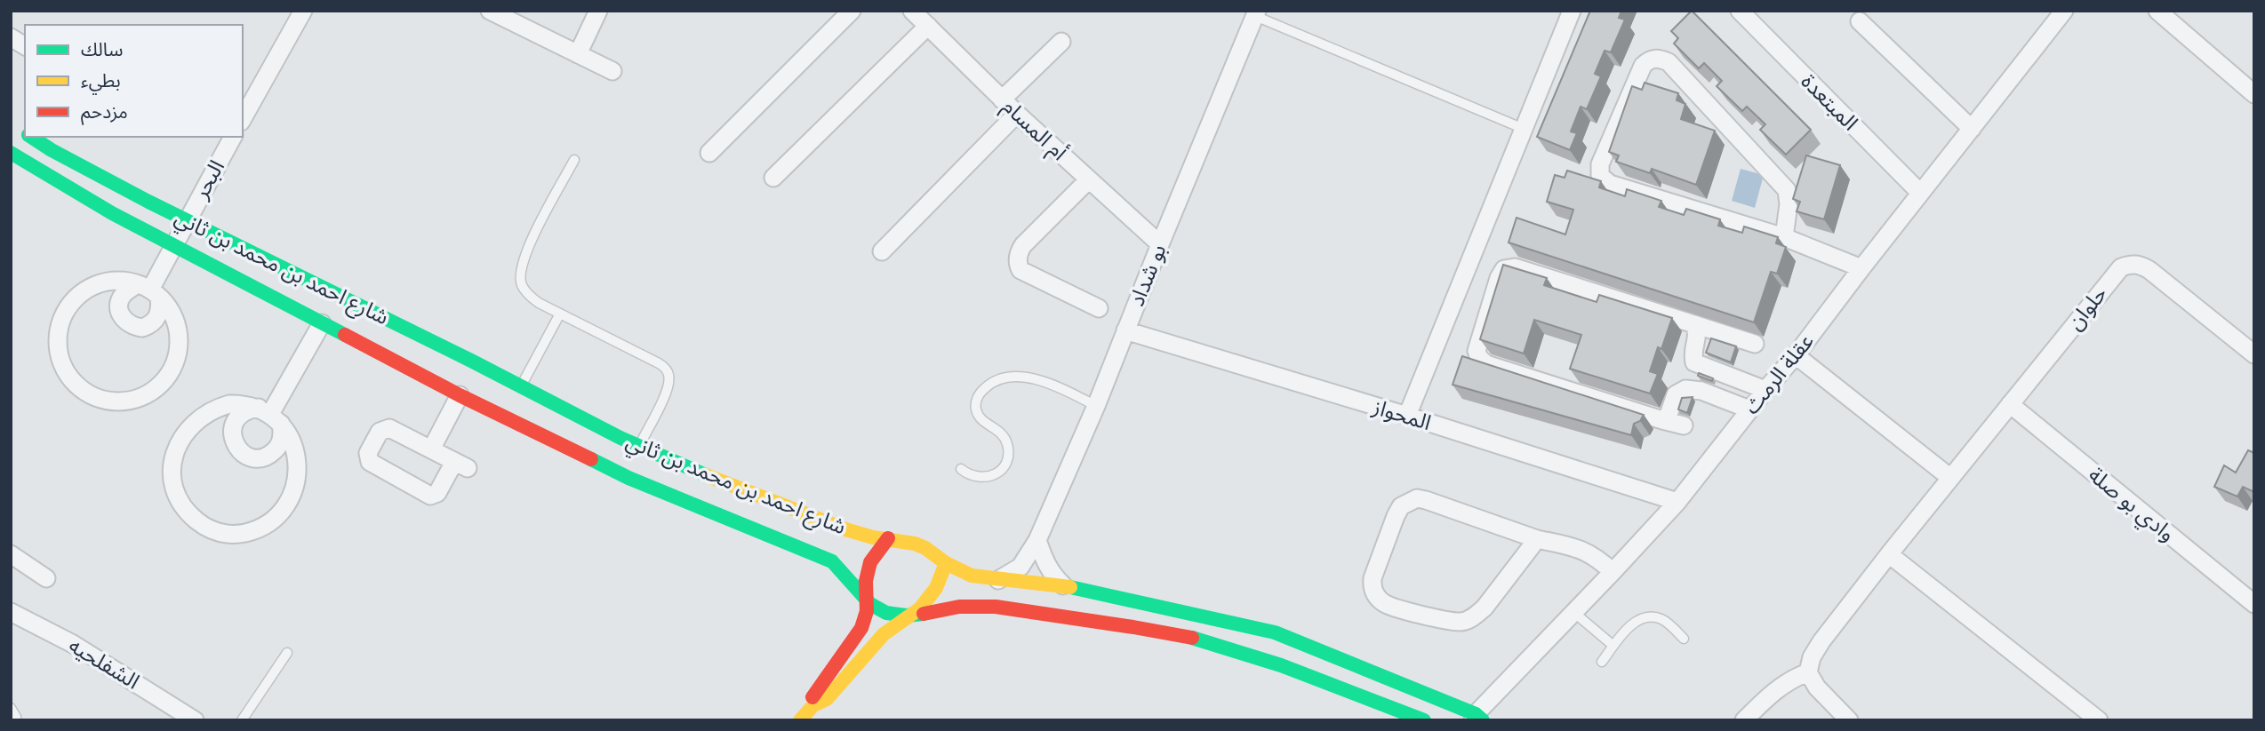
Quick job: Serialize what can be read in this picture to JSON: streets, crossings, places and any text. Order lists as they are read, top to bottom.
{
  "streets": {
    "street": [
      "المبتعدة",
      "أم المسام",
      "البحر",
      "شارع احمد بن محمد بن ثاني",
      "بو شداد",
      "حلوان",
      "عقلة الرمث",
      "المحواز",
      "وادي بو صلة",
      "الشفلحيه"
    ]
  },
  "crossings": [
    ["المبتعدة", "عقلة الرمث"],
    ["أم المسام", "بو شداد"],
    ["البحر", "شارع احمد بن محمد بن ثاني"],
    ["شارع احمد بن محمد بن ثاني", "بو شداد"],
    ["شارع احمد بن محمد بن ثاني", "عقلة الرمث"],
    ["بو شداد", "المحواز"],
    ["حلوان", "وادي بو صلة"],
    ["عقلة الرمث", "المحواز"]
  ],
  "legend": ["سالك", "بطيء", "مزدحم"]
}
